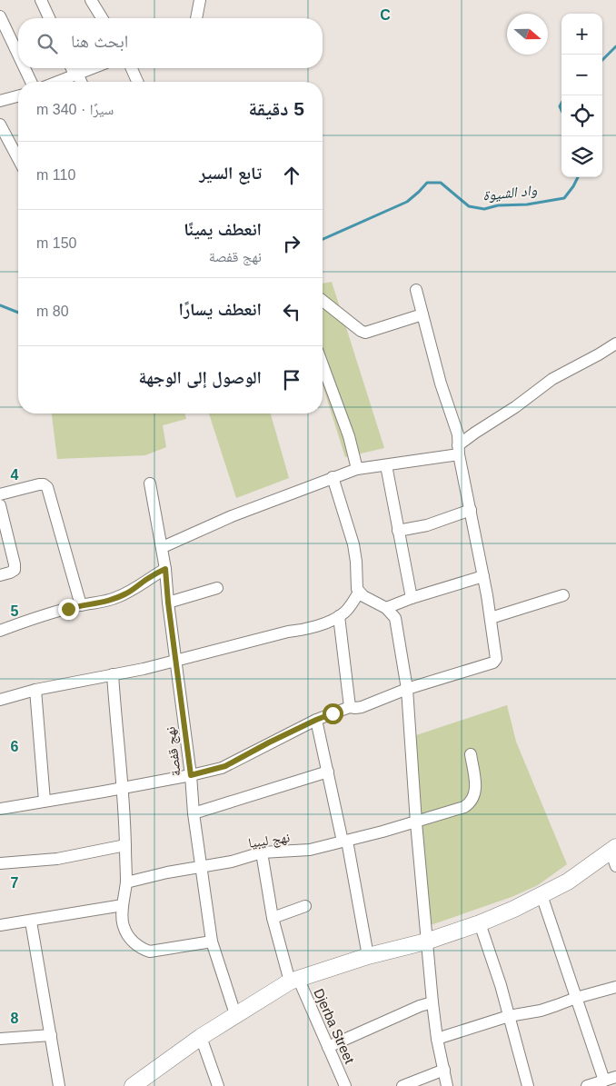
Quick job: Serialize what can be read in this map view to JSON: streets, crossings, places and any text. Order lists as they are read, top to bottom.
{
  "streets": {
    "street": ["نهج قفصة", "نهج ليبيا", "Djerba Street"]
  },
  "crossings": [
    ["نهج قفصة", "نهج ليبيا"],
    ["نهج ليبيا", "Djerba Street"]
  ],
  "water": ["واد الشيوة"],
  "north": "right",
  "page": {
    "map_buttons": ["+", "−"],
    "search": "ابحث هنا",
    "heading": ["5 دقيقة", "سيرًا · 340 m"],
    "list": [
      ["تابع السير", "110 m"],
      ["انعطف يمينًا", "نهج قفصة", "150 m"],
      ["انعطف يسارًا", "80 m"],
      "الوصول إلى الوجهة"
    ]
  },
  "grid": {
    "columns": ["C"],
    "rows": [
      "4",
      "5",
      "6",
      "7",
      "8"
    ]
  }
}
